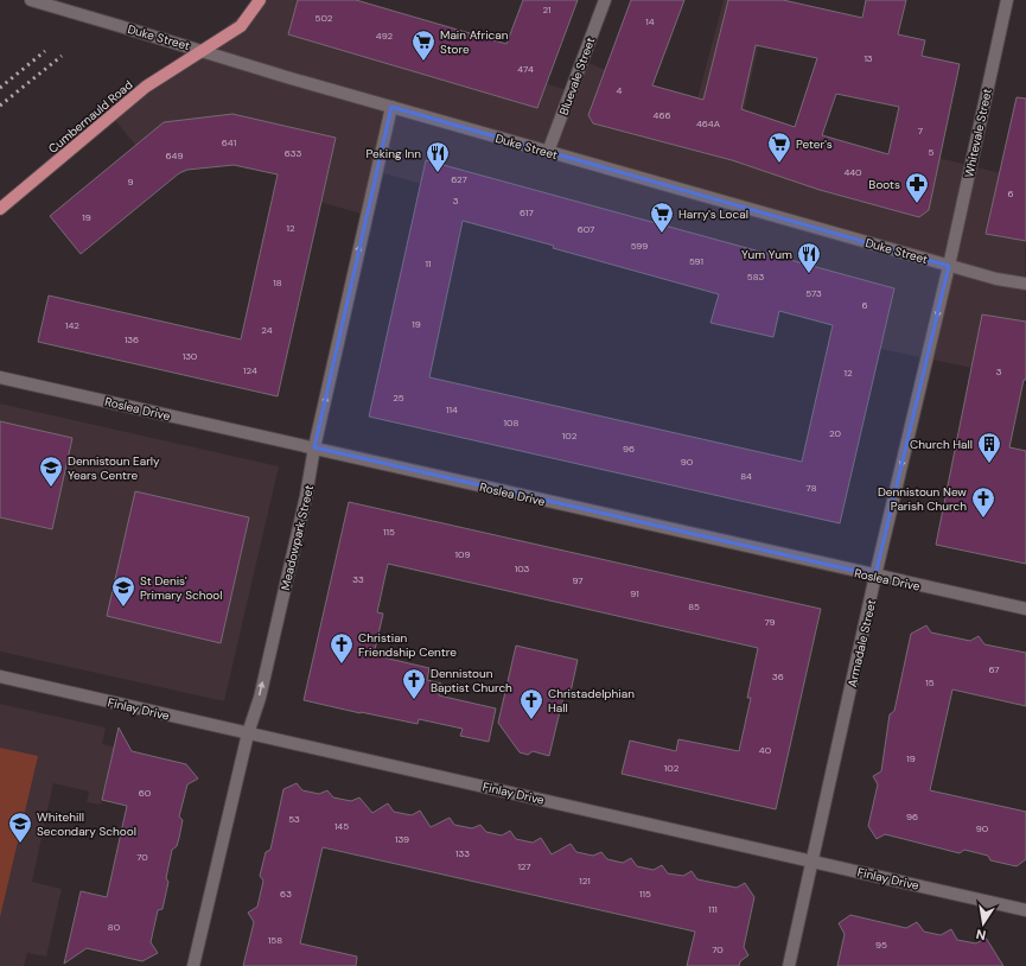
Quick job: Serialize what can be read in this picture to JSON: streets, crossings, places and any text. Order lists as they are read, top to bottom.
{
  "streets": {
    "main road": ["Cumbernauld Road"],
    "street": [
      "Duke Street",
      "Bluevale Street",
      "Whitevale Street",
      "Roslea Drive",
      "Meadowpark Street",
      "Armadale Street",
      "Finlay Drive"
    ]
  },
  "crossings": [
    ["Duke Street", "Bluevale Street"],
    ["Duke Street", "Cumbernauld Road"],
    ["Duke Street", "Whitevale Street"],
    ["Duke Street", "Meadowpark Street"],
    ["Duke Street", "Armadale Street"],
    ["Whitevale Street", "Armadale Street"],
    ["Roslea Drive", "Meadowpark Street"],
    ["Roslea Drive", "Armadale Street"],
    ["Meadowpark Street", "Finlay Drive"],
    ["Armadale Street", "Finlay Drive"]
  ],
  "one_way": ["Meadowpark Street", "Armadale Street"],
  "places": {
    "supermarket": ["Main African Store", "Peter's", "Harry's Local"],
    "restaurant": ["Peking Inn", "Yum Yum"],
    "pharmacy": ["Boots"],
    "building": ["Church Hall"],
    "school or university": ["Dennistoun Early Years Centre", "St Denis' Primary School", "Whitehill Secondary School"],
    "church": [
      "Dennistoun New Parish Church",
      "Christian Friendship Centre",
      "Dennistoun Baptist Church",
      "Christadelphian Hall"
    ]
  },
  "house_numbers": [
    "21",
    "502",
    "14",
    "492",
    "13",
    "474",
    "4",
    "466",
    "464A",
    "7",
    "641",
    "5",
    "633",
    "649",
    "440",
    "627",
    "9",
    "6",
    "3",
    "617",
    "19",
    "12",
    "607",
    "599",
    "591",
    "11",
    "583",
    "18",
    "573",
    "6",
    "19",
    "142",
    "24",
    "136",
    "130",
    "124",
    "3",
    "12",
    "25",
    "114",
    "108",
    "20",
    "102",
    "96",
    "90",
    "84",
    "78",
    "115",
    "109",
    "103",
    "33",
    "97",
    "91",
    "85",
    "79",
    "67",
    "36",
    "15",
    "40",
    "19",
    "102",
    "60",
    "96",
    "53",
    "145",
    "90",
    "139",
    "133",
    "70",
    "127",
    "121",
    "63",
    "115",
    "111",
    "80",
    "158",
    "95",
    "70"
  ],
  "north": "bottom"
}
